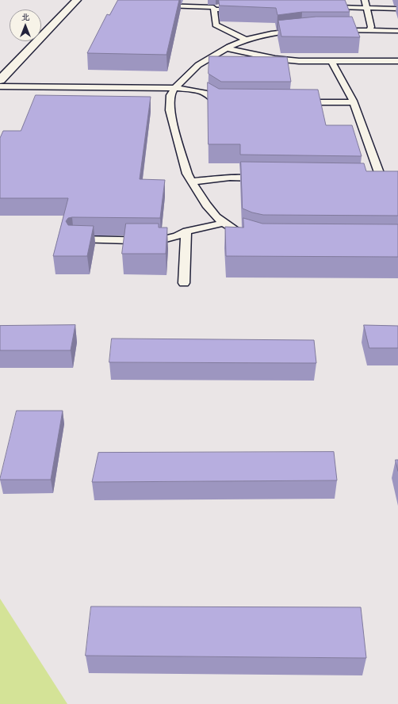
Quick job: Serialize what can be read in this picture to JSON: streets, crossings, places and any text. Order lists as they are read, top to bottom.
{
  "north": "top"
}
